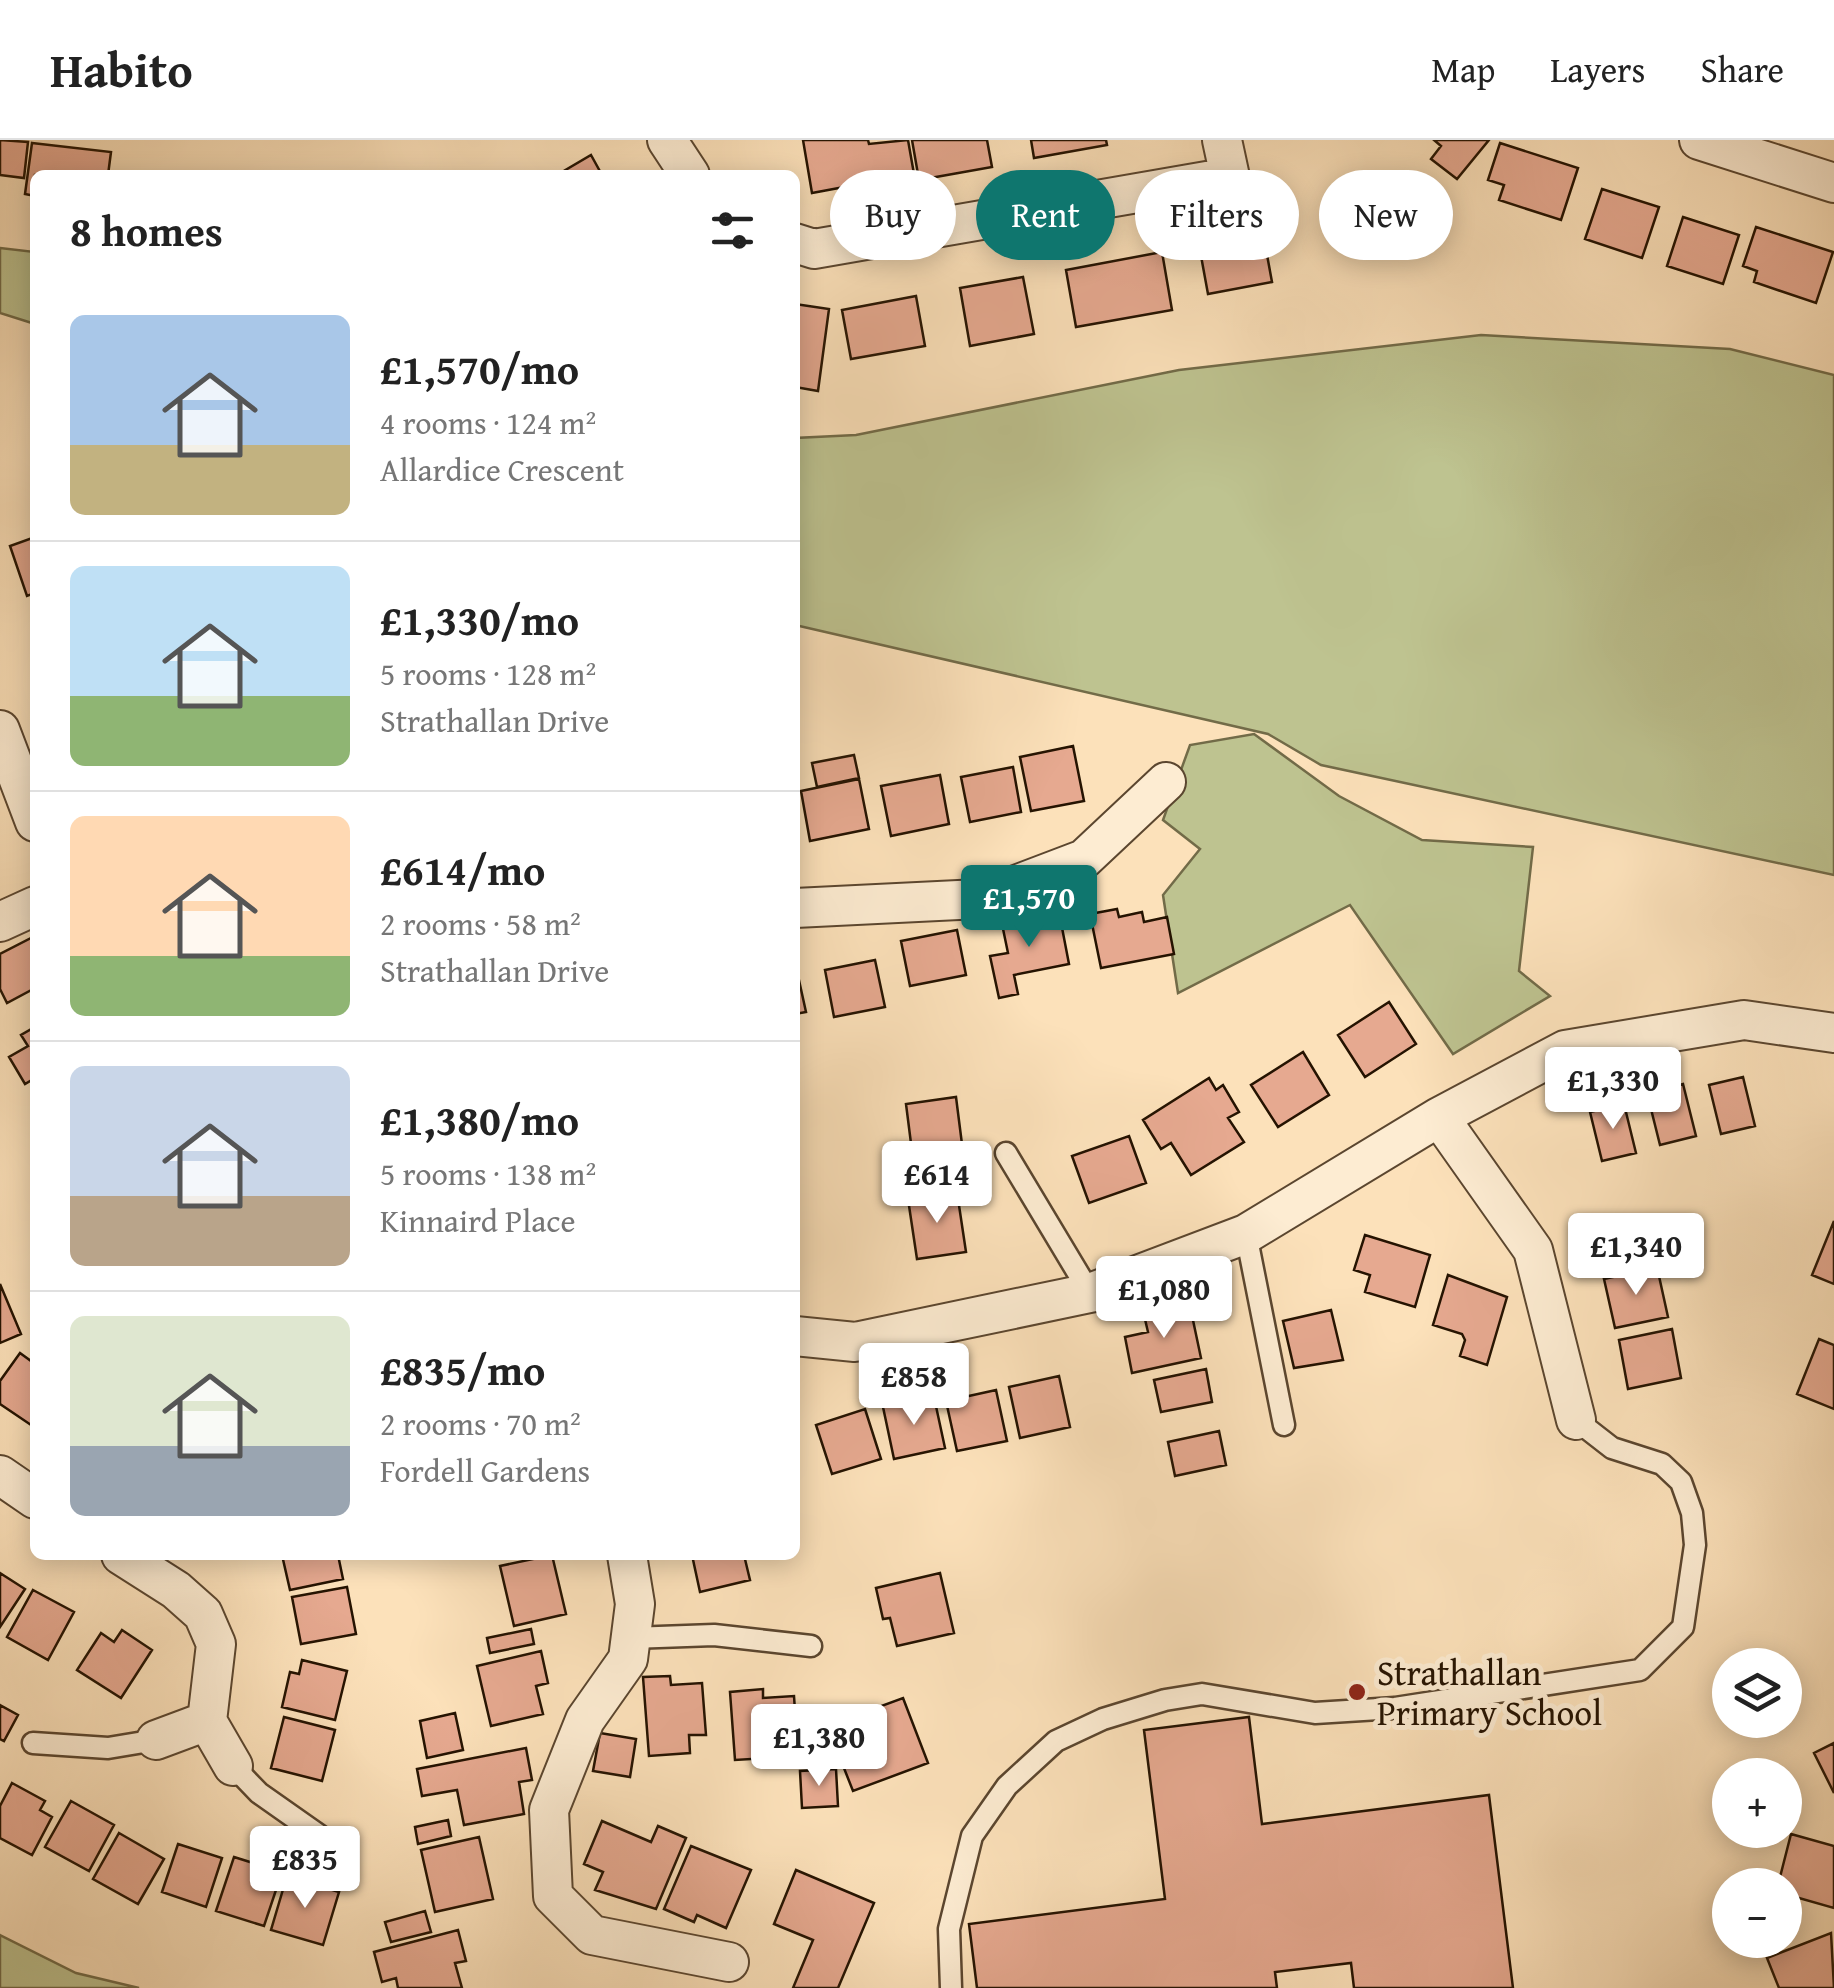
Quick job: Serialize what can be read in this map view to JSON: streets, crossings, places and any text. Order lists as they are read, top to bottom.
{
  "places": ["Strathallan Primary School"],
  "page": {
    "header": "Habito",
    "nav": ["Map", "Layers", "Share"],
    "chip": [
      "Buy",
      "Rent",
      "Filters",
      "New"
    ],
    "heading": "8 homes",
    "list": [
      {
        "name": "£1,570/mo",
        "note": "4 rooms · 124 m² · Allardice Crescent"
      },
      {
        "name": "£1,330/mo",
        "note": "5 rooms · 128 m² · Strathallan Drive"
      },
      {
        "name": "£614/mo",
        "note": "2 rooms · 58 m² · Strathallan Drive"
      },
      {
        "name": "£1,380/mo",
        "note": "5 rooms · 138 m² · Kinnaird Place"
      },
      {
        "name": "£835/mo",
        "note": "2 rooms · 70 m² · Fordell Gardens"
      }
    ],
    "price": [
      "£1,570",
      "£1,330",
      "£614",
      "£1,340",
      "£1,080",
      "£858",
      "£1,380",
      "£835"
    ],
    "map_buttons": ["+", "−"]
  }
}
